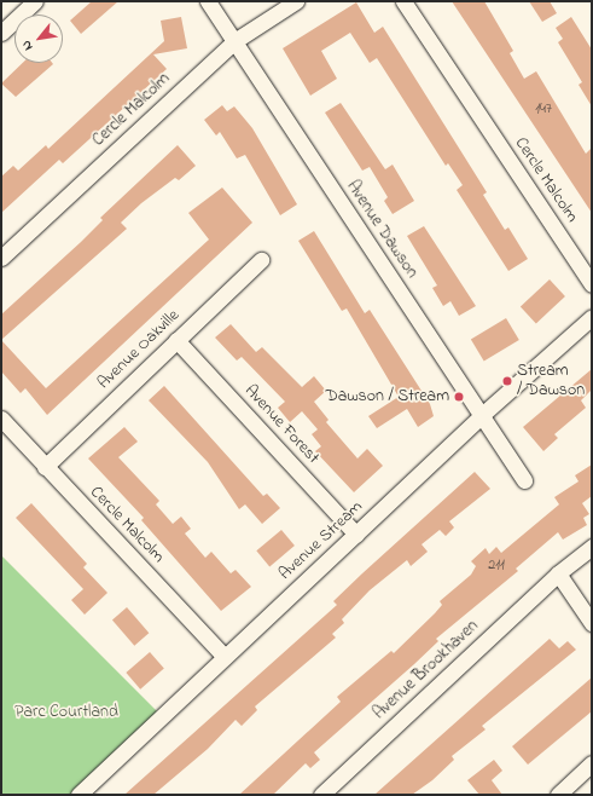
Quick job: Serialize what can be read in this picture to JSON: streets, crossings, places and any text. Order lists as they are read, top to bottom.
{
  "streets": {
    "street": [
      "Cercle Malcolm",
      "Avenue Dawson",
      "Avenue Oakville",
      "Avenue Forest",
      "Avenue Stream",
      "Avenue Brookhaven"
    ]
  },
  "crossings": [
    ["Cercle Malcolm", "Avenue Dawson"],
    ["Cercle Malcolm", "Avenue Oakville"],
    ["Cercle Malcolm", "Avenue Stream"],
    ["Avenue Dawson", "Avenue Stream"],
    ["Avenue Oakville", "Avenue Forest"],
    ["Avenue Forest", "Avenue Stream"]
  ],
  "parks": ["Parc Courtland"],
  "places": ["Stream / Dawson", "Dawson / Stream"],
  "house_numbers": ["147", "211"],
  "north": "bottom left"
}
